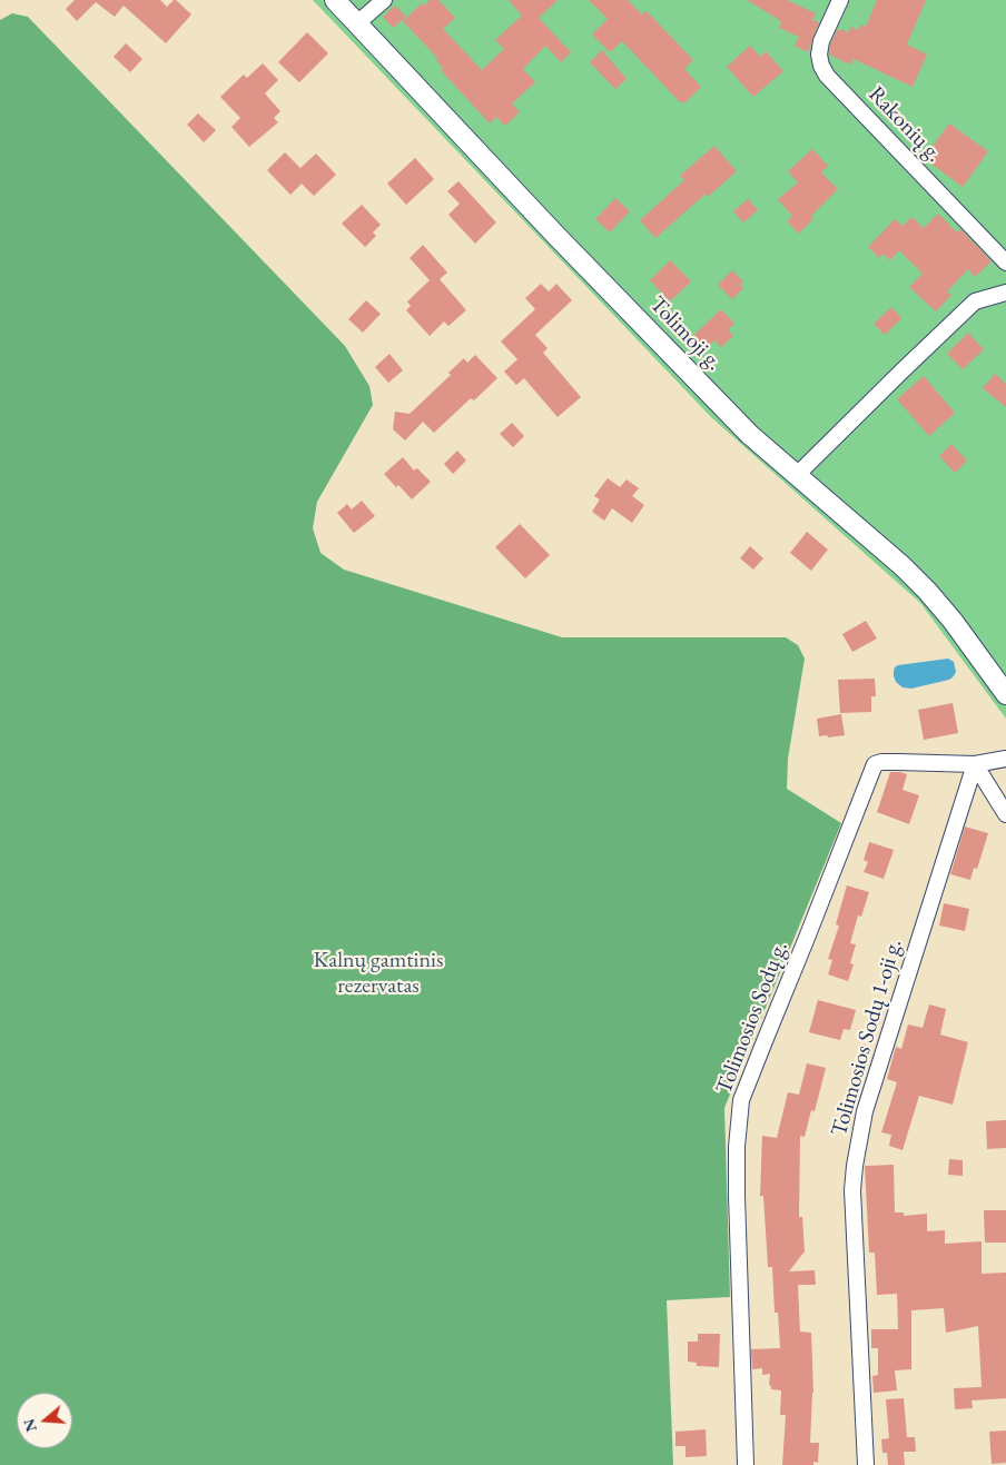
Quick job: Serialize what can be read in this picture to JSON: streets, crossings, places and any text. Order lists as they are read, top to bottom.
{
  "streets": {
    "street": [
      "Rakonių g.",
      "Tolimoji g.",
      "Tolimosios Sodų g.",
      "Tolimosios Sodų 1-oji g."
    ]
  },
  "crossings": [
    ["Tolimosios Sodų g.", "Tolimosios Sodų 1-oji g."]
  ],
  "parks": ["Kalnų gamtinis rezervatas"],
  "north": "left"
}
